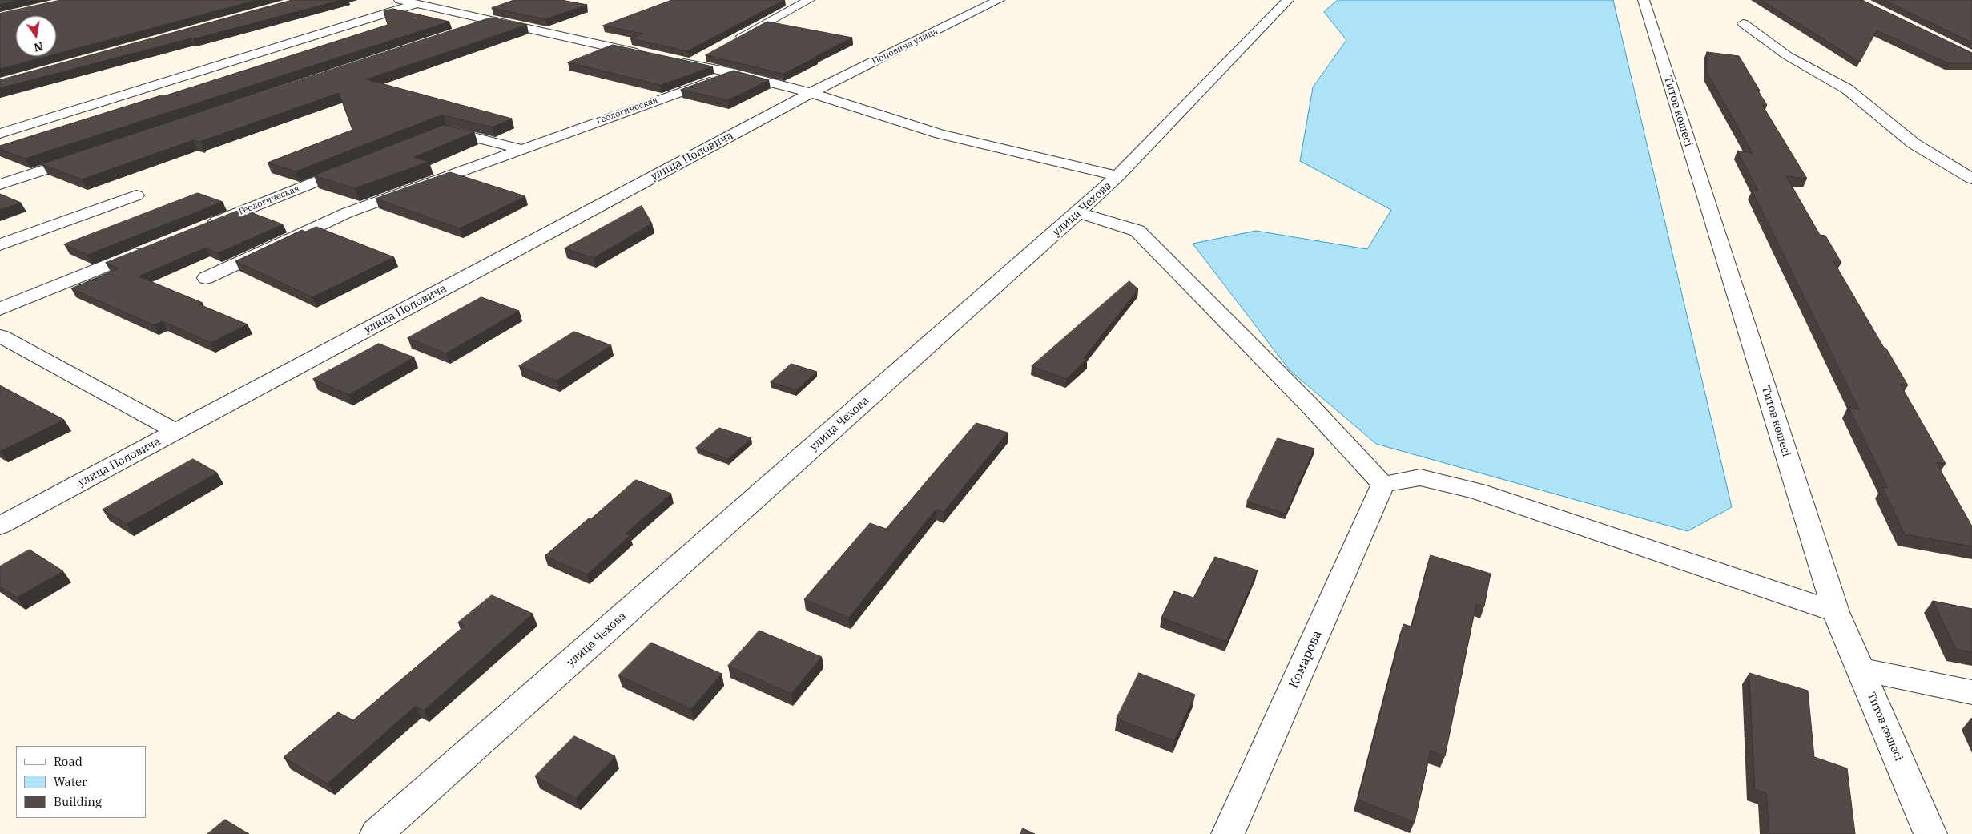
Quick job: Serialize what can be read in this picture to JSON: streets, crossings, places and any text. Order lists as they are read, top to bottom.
{
  "streets": {
    "street": [
      "Поповича улица",
      "Геологическая",
      "Титов көшесі",
      "улица Поповича",
      "улица Чехова",
      "Комарова"
    ]
  },
  "crossings": [
    ["Поповича улица", "улица Поповича"]
  ],
  "legend": ["Road", "Water", "Building"],
  "north": "bottom"
}
